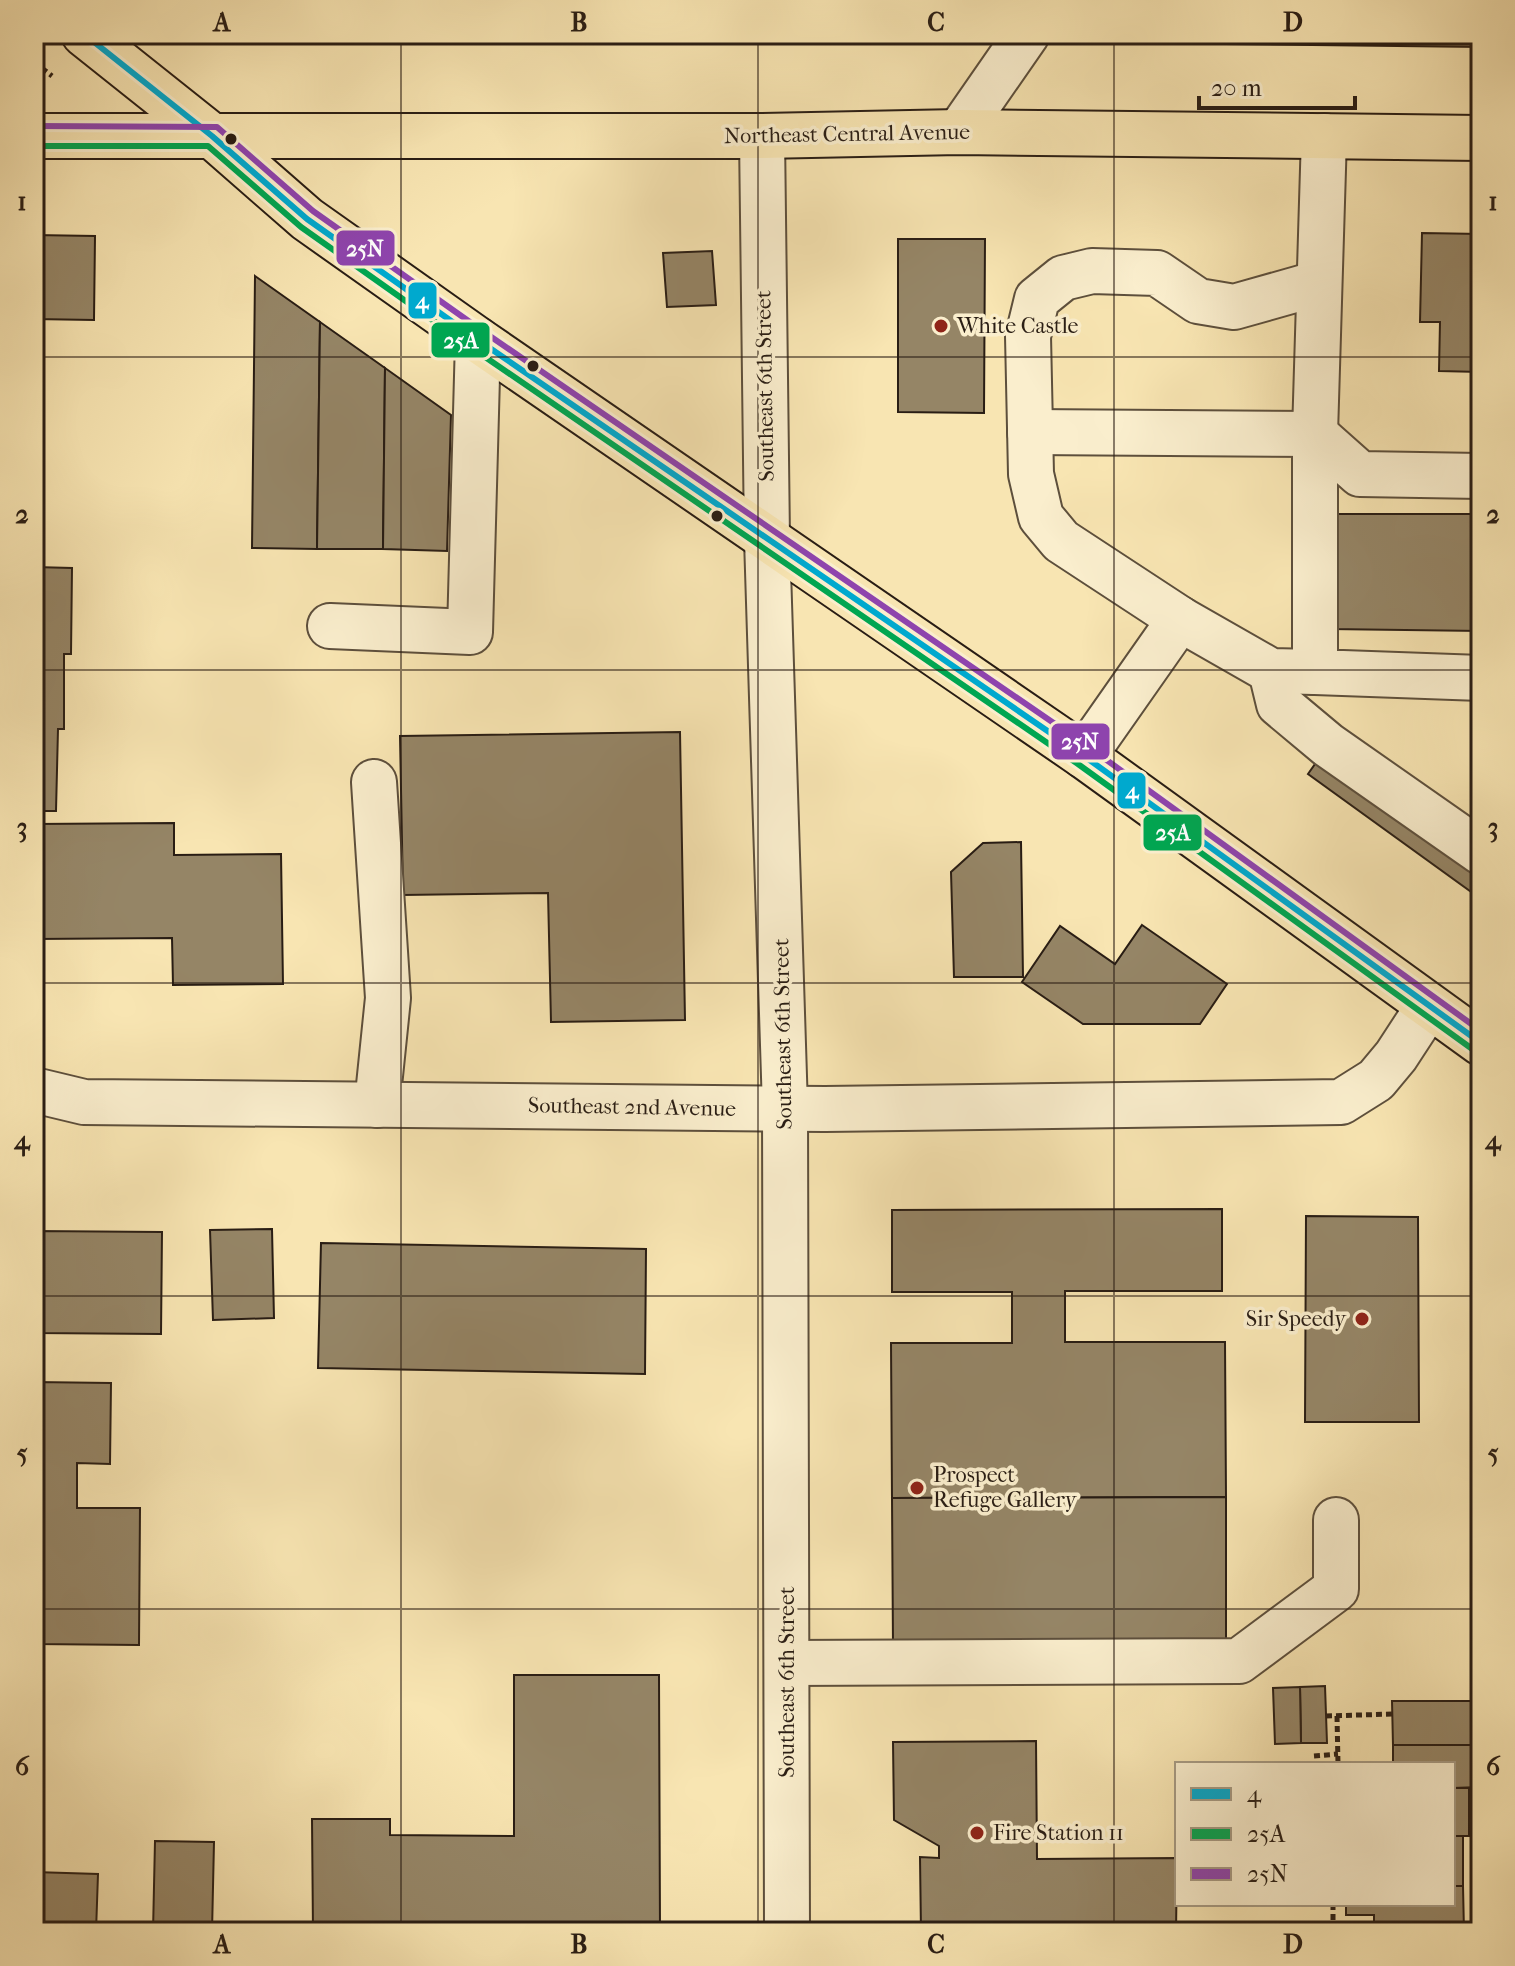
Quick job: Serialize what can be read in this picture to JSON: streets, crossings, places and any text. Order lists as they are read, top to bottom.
{
  "streets": {
    "main road": ["Northeast Central Avenue"],
    "street": ["Southeast 6th Street", "Southeast 2nd Avenue"]
  },
  "crossings": [
    ["Northeast Central Avenue", "Southeast 6th Street"],
    ["Southeast 6th Street", "Southeast 2nd Avenue"]
  ],
  "places": [
    "White Castle",
    "Sir Speedy",
    "Prospect Refuge Gallery",
    "Fire Station 11"
  ],
  "lines": ["transit line 4", "transit line 25N", "transit line 25A"],
  "legend": ["4", "25A", "25N"],
  "scale_bar": "20 m",
  "grid": {
    "columns": [
      "A",
      "B",
      "C",
      "D"
    ],
    "rows": [
      "1",
      "2",
      "3",
      "4",
      "5",
      "6"
    ]
  }
}
